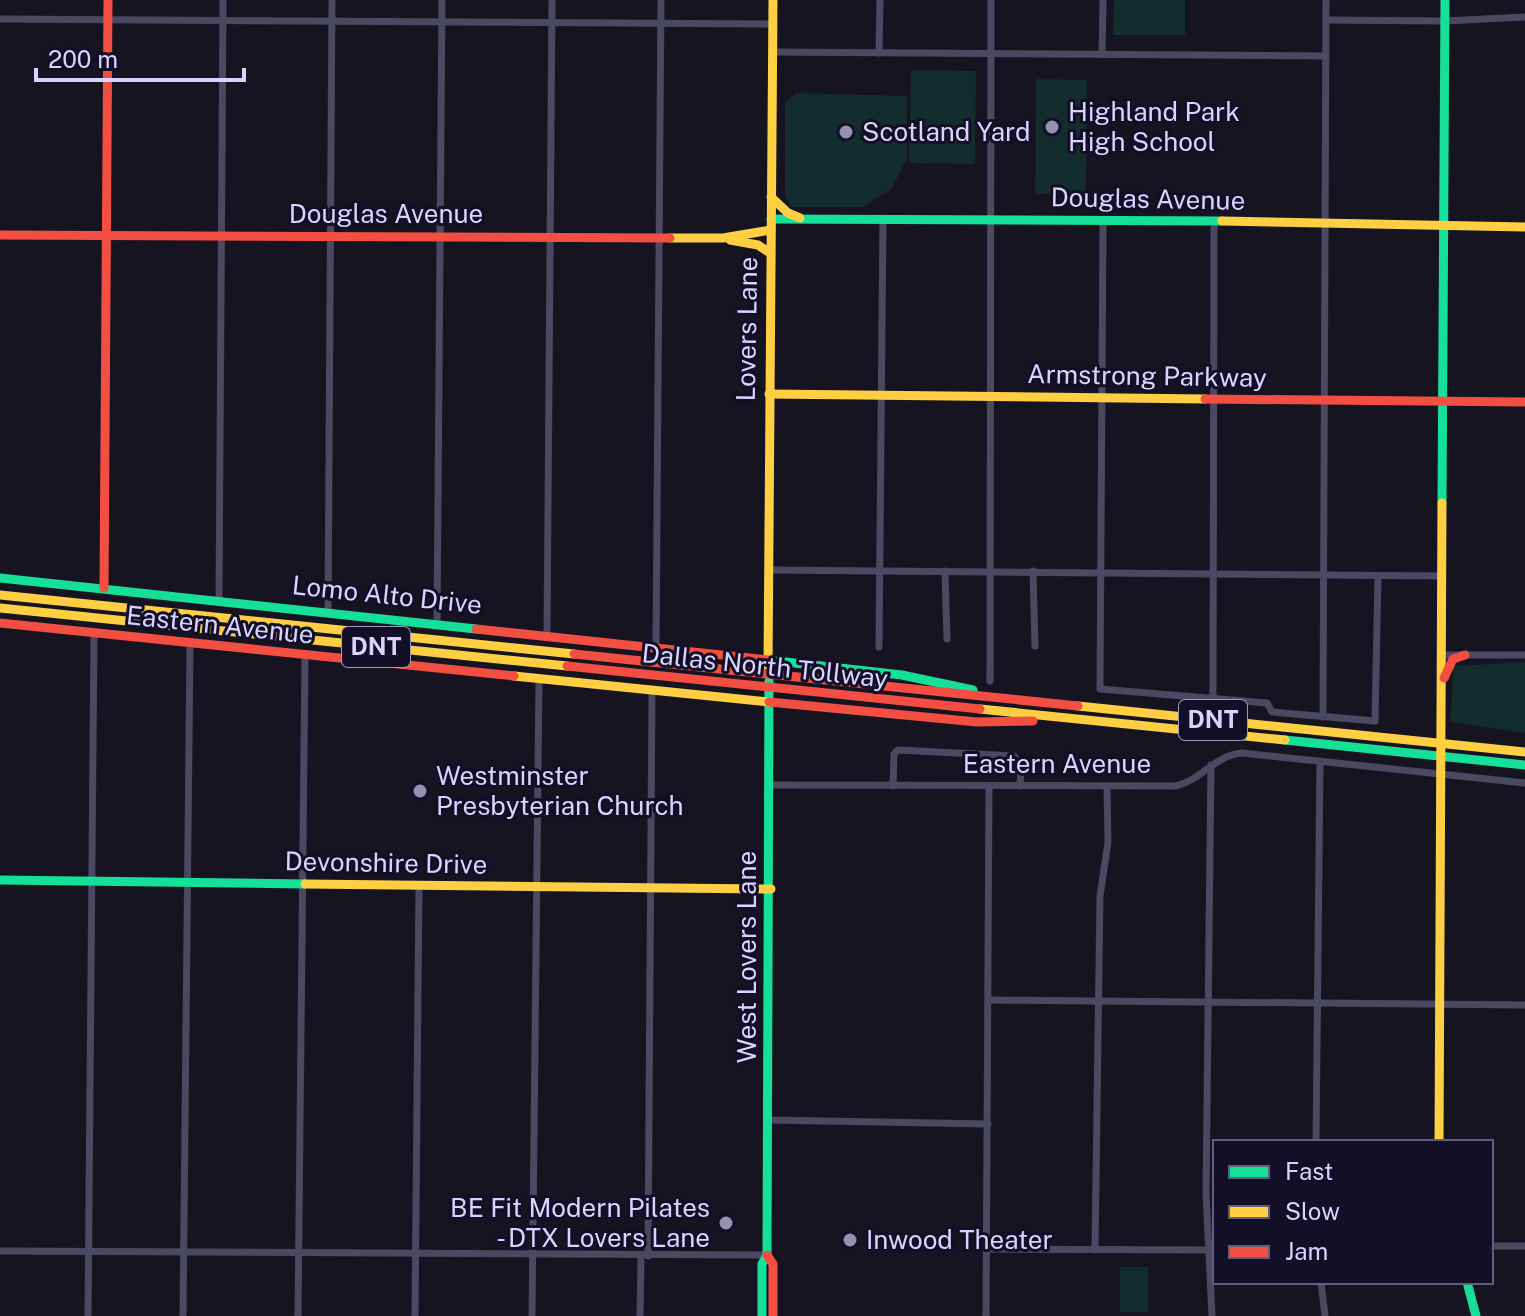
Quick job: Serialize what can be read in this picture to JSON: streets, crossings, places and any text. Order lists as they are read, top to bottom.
{
  "streets": {
    "main road": [
      "Douglas Avenue",
      "Lovers Lane",
      "Armstrong Parkway",
      "Lomo Alto Drive",
      "Eastern Avenue",
      "DNT",
      "Dallas North Tollway",
      "Devonshire Drive",
      "West Lovers Lane"
    ]
  },
  "crossings": [
    ["Douglas Avenue", "Lovers Lane"],
    ["Lovers Lane", "Armstrong Parkway"],
    ["Lovers Lane", "Lomo Alto Drive"],
    ["Lovers Lane", "West Lovers Lane"],
    ["Lomo Alto Drive", "Dallas North Tollway"],
    ["Lomo Alto Drive", "West Lovers Lane"],
    ["Eastern Avenue", "Dallas North Tollway"],
    ["Eastern Avenue", "West Lovers Lane"],
    ["Devonshire Drive", "West Lovers Lane"]
  ],
  "places": [
    "Highland Park High School",
    "Scotland Yard",
    "Westminster Presbyterian Church",
    "BE Fit Modern Pilates - DTX Lovers Lane",
    "Inwood Theater"
  ],
  "legend": ["Fast", "Slow", "Jam"],
  "scale_bar": "200 m"
}
